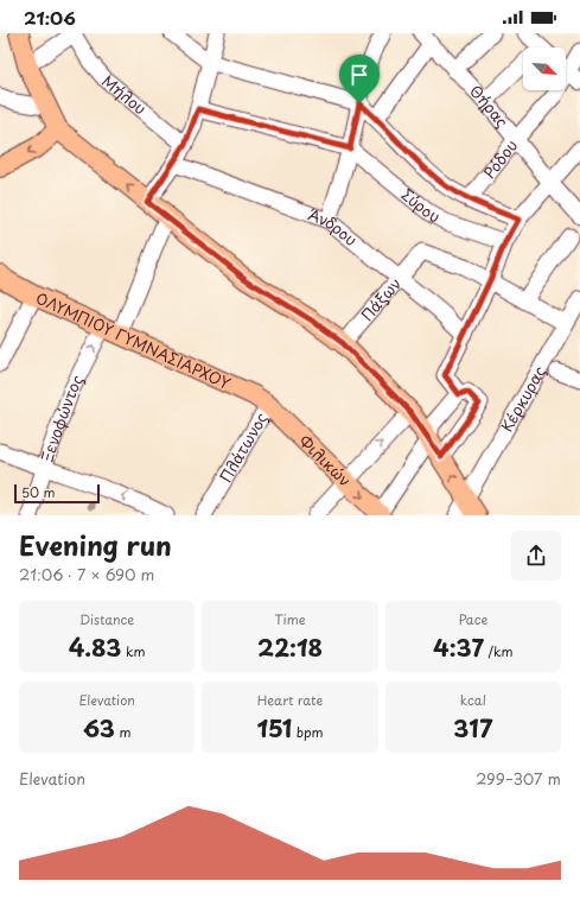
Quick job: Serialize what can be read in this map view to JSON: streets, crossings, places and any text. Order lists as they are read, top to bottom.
{
  "streets": {
    "main road": ["ΟΛΥΜΠΙΟΥ ΓΥΜΝΑΣΙΑΡΧΟΥ", "Φιλικών"],
    "street": [
      "Μήλου",
      "Θήρας",
      "Ρόδου",
      "Σύρου",
      "Άνδρου",
      "Πάξων",
      "Κέρκυρας",
      "Ξενοφώντος",
      "Πλάτωνος"
    ]
  },
  "crossings": [
    ["Θήρας", "Ρόδου"],
    ["Άνδρου", "Πάξων"],
    ["ΟΛΥΜΠΙΟΥ ΓΥΜΝΑΣΙΑΡΧΟΥ", "Ξενοφώντος"],
    ["ΟΛΥΜΠΙΟΥ ΓΥΜΝΑΣΙΑΡΧΟΥ", "Πλάτωνος"],
    ["ΟΛΥΜΠΙΟΥ ΓΥΜΝΑΣΙΑΡΧΟΥ", "Φιλικών"],
    ["Πλάτωνος", "Φιλικών"]
  ],
  "scale_bar": "50 m",
  "north": "bottom right",
  "page": {
    "status": "21:06",
    "scale": "50 m",
    "heading": ["Evening run", "21:06 · 7 × 690 m"],
    "stats": [
      ["Distance", "4.83 km"],
      ["Time", "22:18"],
      ["Pace", "4:37 /km"],
      ["Elevation", "63 m"],
      ["Heart rate", "151 bpm"],
      ["kcal", "317"]
    ],
    "chart": ["Elevation", "299–307 m"]
  }
}
